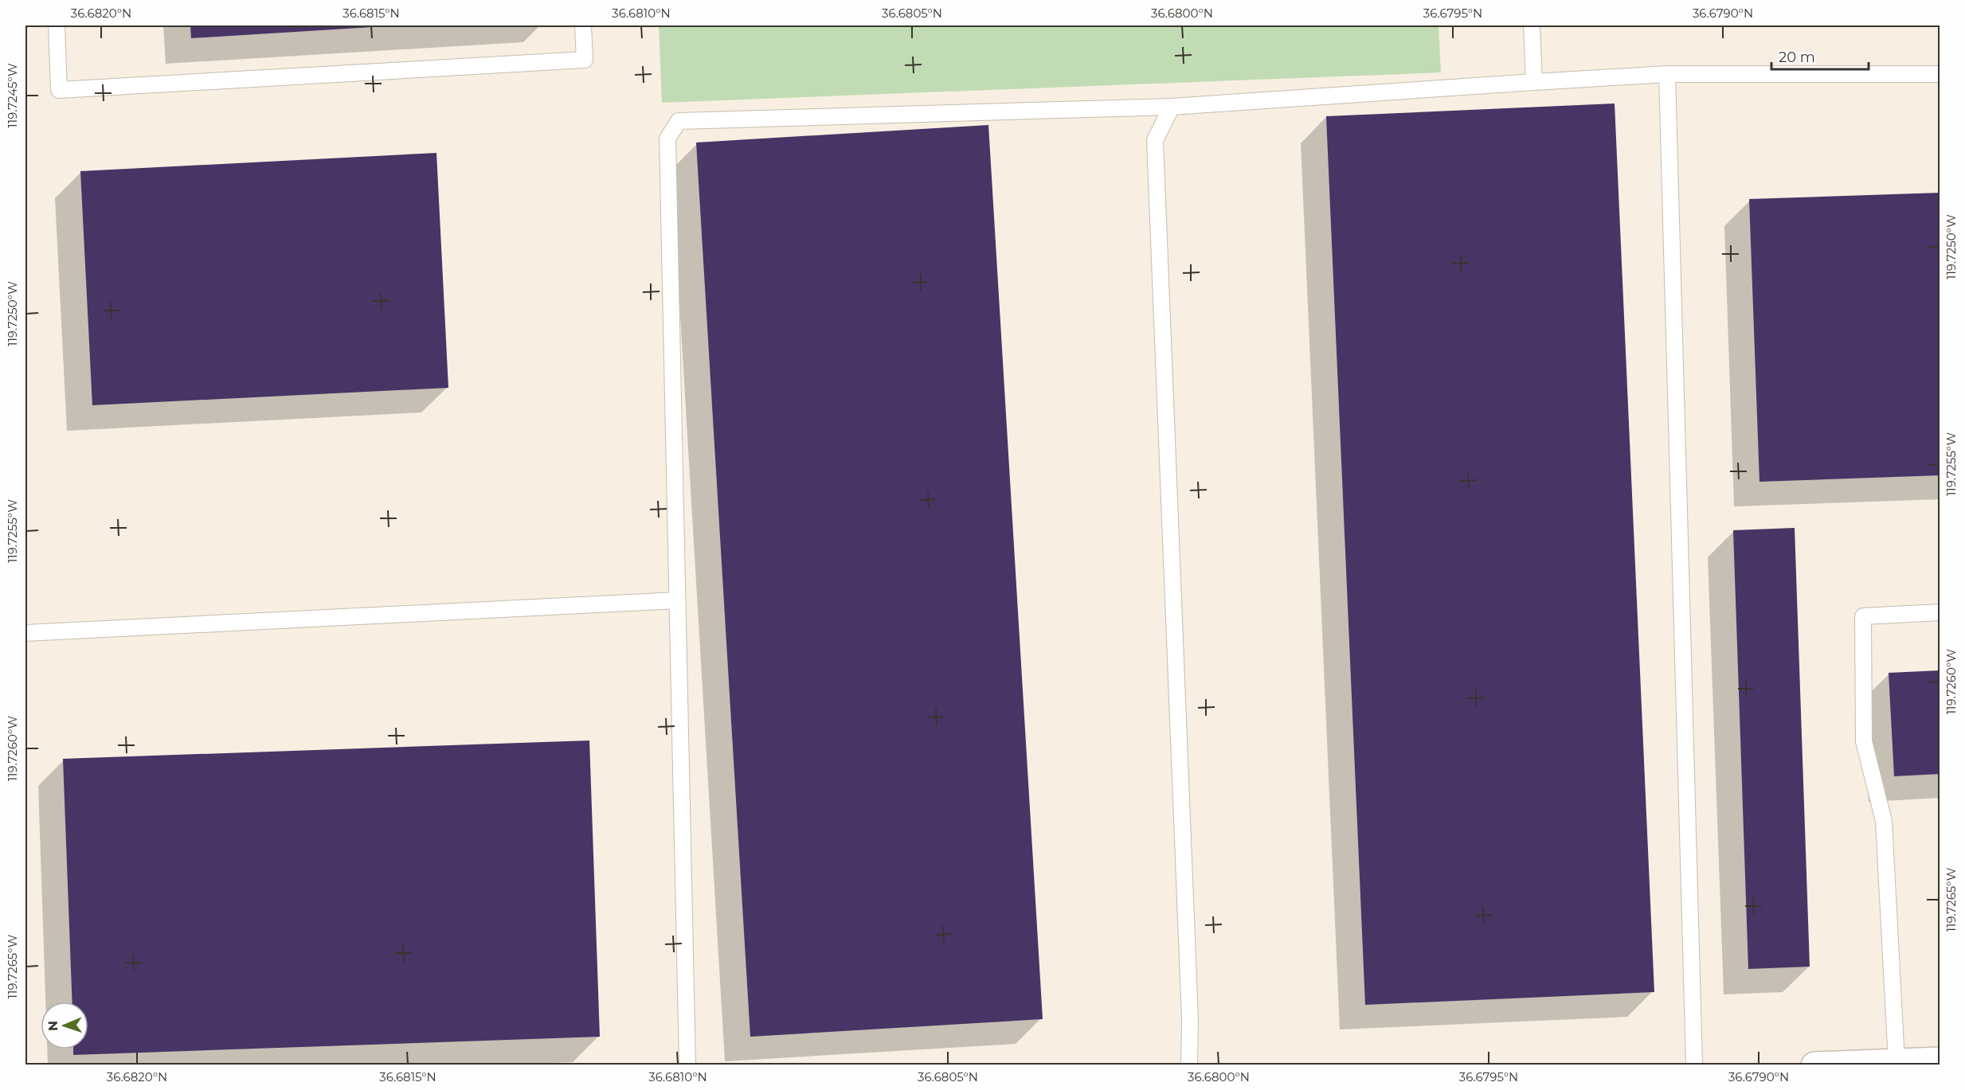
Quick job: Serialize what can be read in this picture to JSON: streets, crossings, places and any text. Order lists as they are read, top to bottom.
{
  "scale_bar": "20 m",
  "north": "left",
  "coordinates": [
    "36.6820°N",
    "36.6815°N",
    "36.6810°N",
    "36.6805°N",
    "36.6800°N",
    "36.6795°N",
    "36.6790°N",
    "119.7245°W",
    "119.7250°W",
    "119.7255°W",
    "119.7260°W",
    "119.7265°W"
  ]
}
